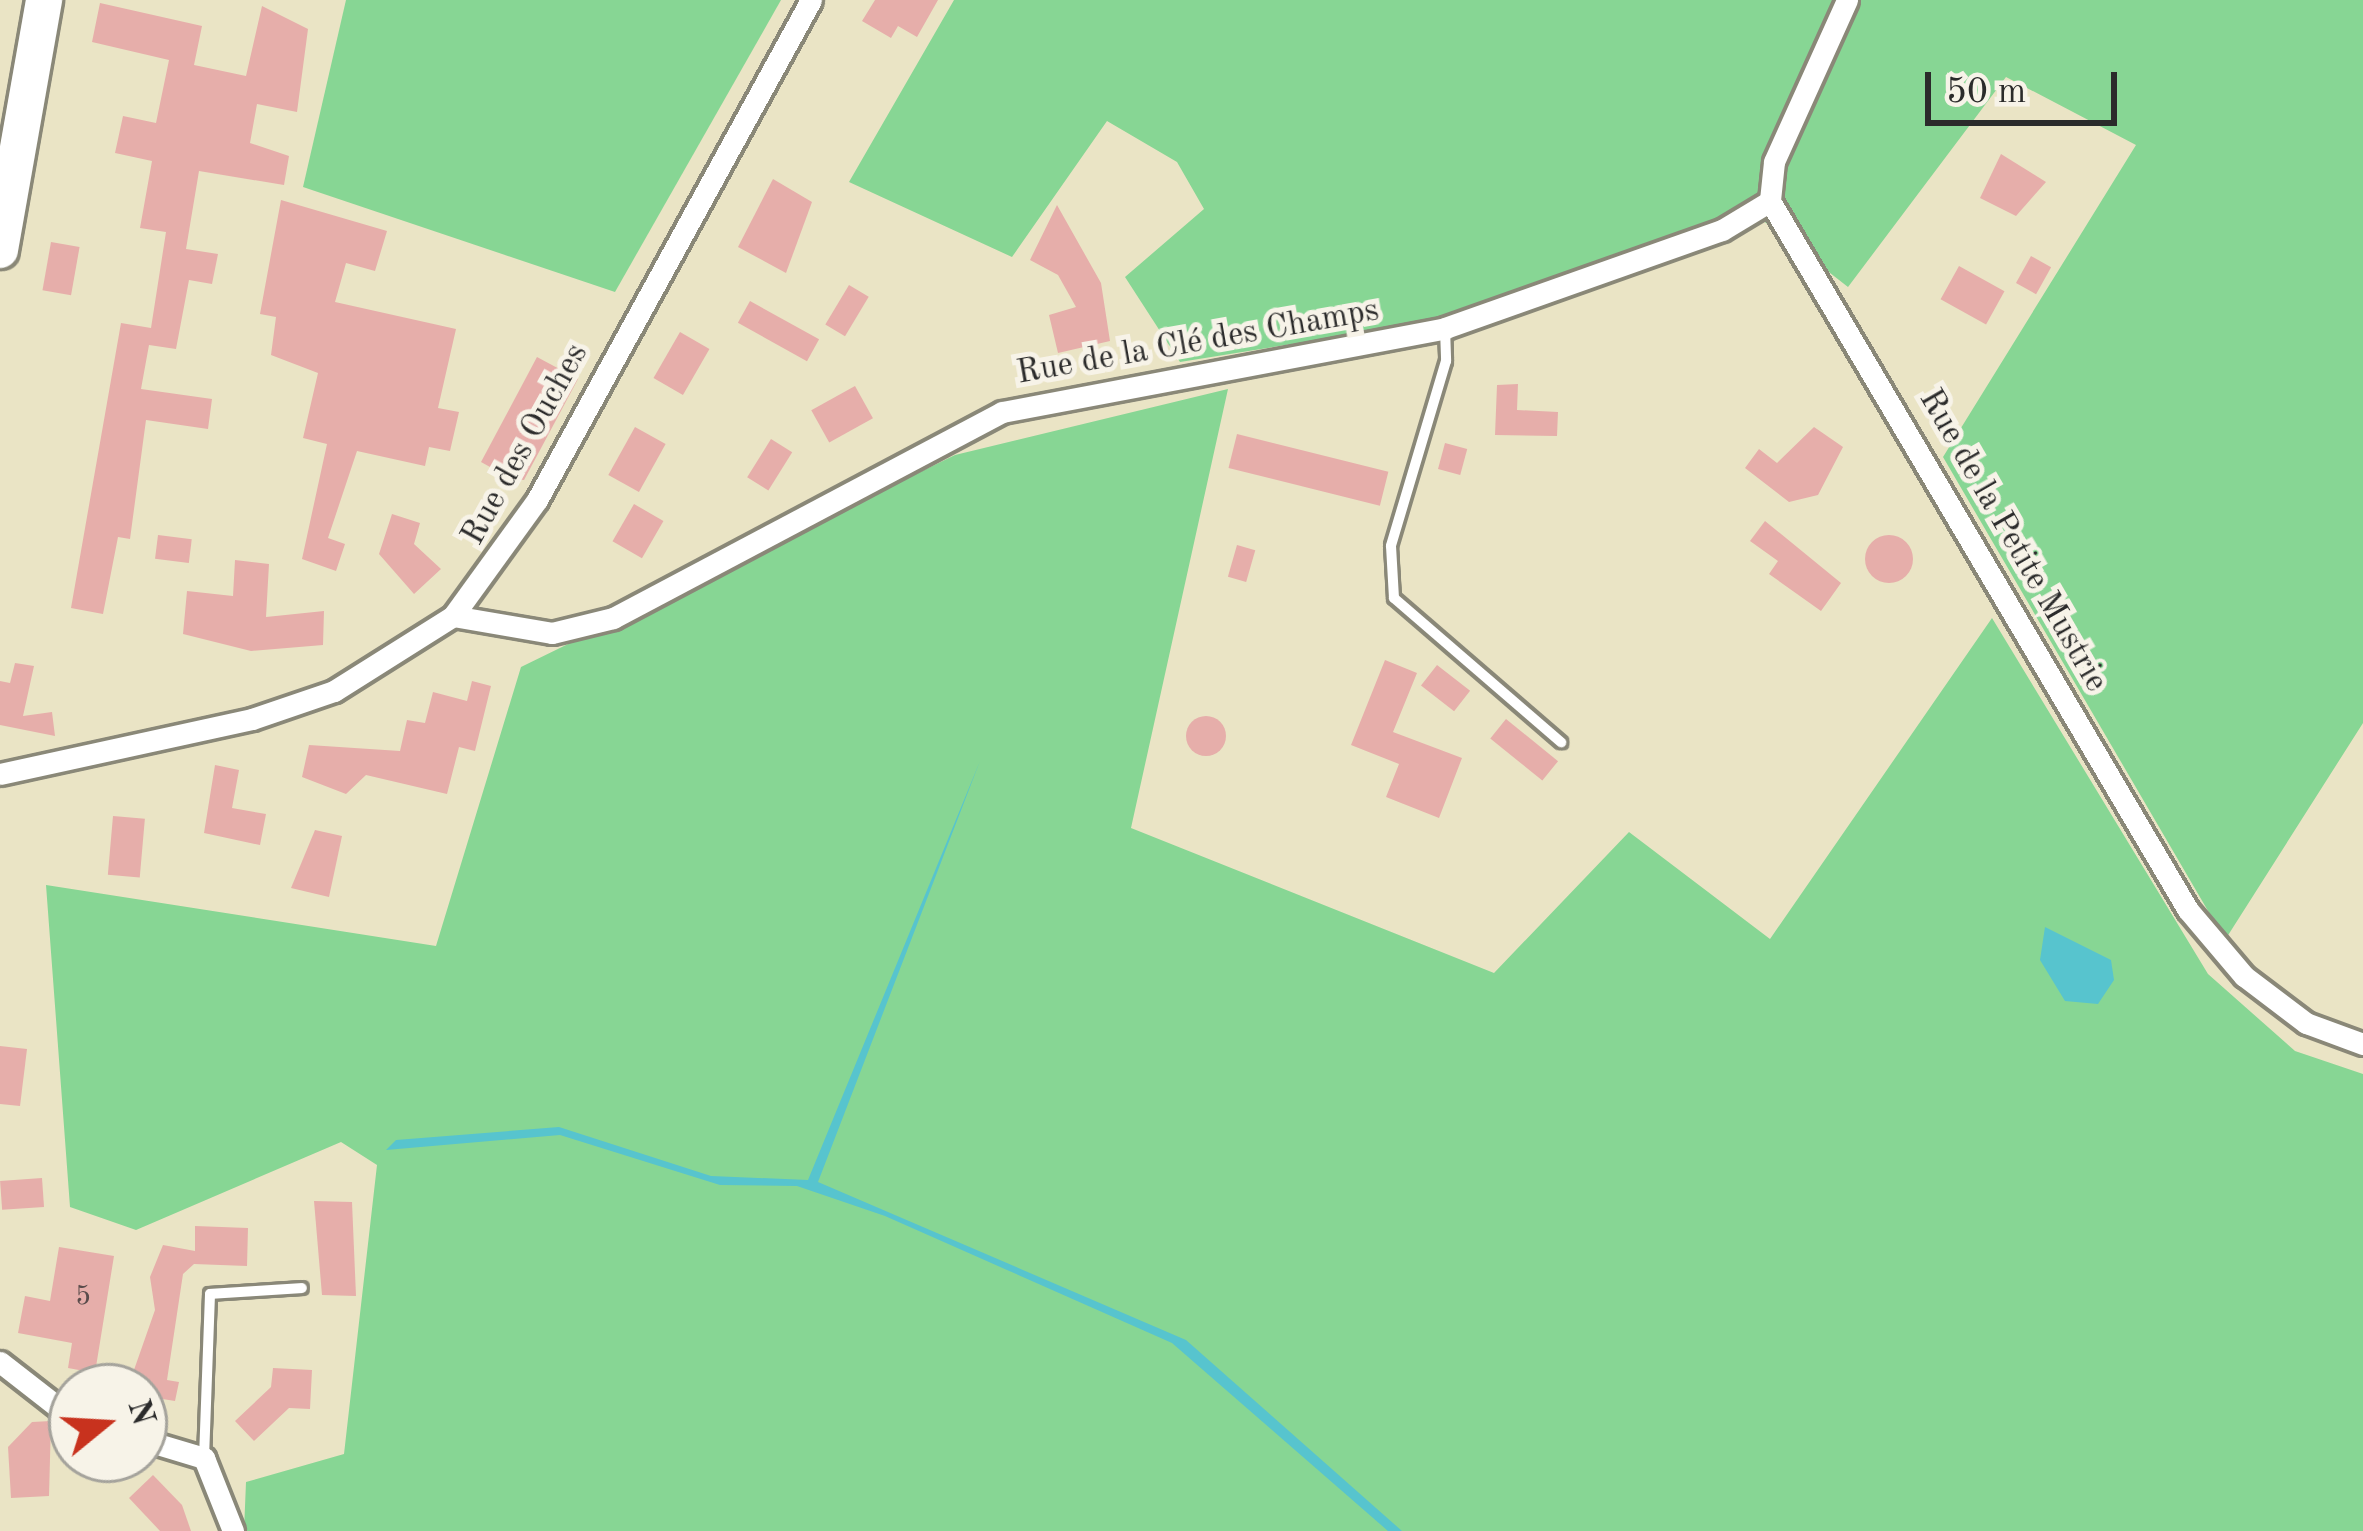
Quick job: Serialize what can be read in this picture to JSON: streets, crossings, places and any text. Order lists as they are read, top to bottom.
{
  "streets": {
    "street": ["Rue de la Clé des Champs", "Rue des Ouches", "Rue de la Petite Mustrie"]
  },
  "crossings": [
    ["Rue de la Clé des Champs", "Rue des Ouches"],
    ["Rue de la Clé des Champs", "Rue de la Petite Mustrie"]
  ],
  "house_numbers": ["5"],
  "scale_bar": "50 m",
  "north": "right"
}
